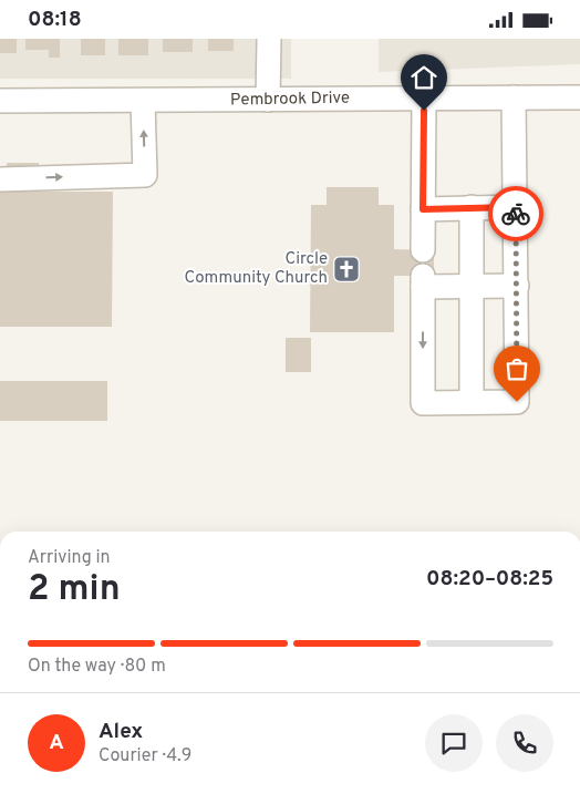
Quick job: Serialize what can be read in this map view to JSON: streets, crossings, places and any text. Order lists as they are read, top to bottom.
{
  "streets": {
    "street": ["Pembrook Drive"]
  },
  "places": {
    "church": ["Circle Community Church"]
  },
  "page": {
    "status": "08:18",
    "heading": ["2 min", "Arriving in", "08:20–08:25"],
    "panel": ["Alex", "Courier · 4.9"],
    "bar": "On the way · 80 m",
    "round": "A"
  }
}
